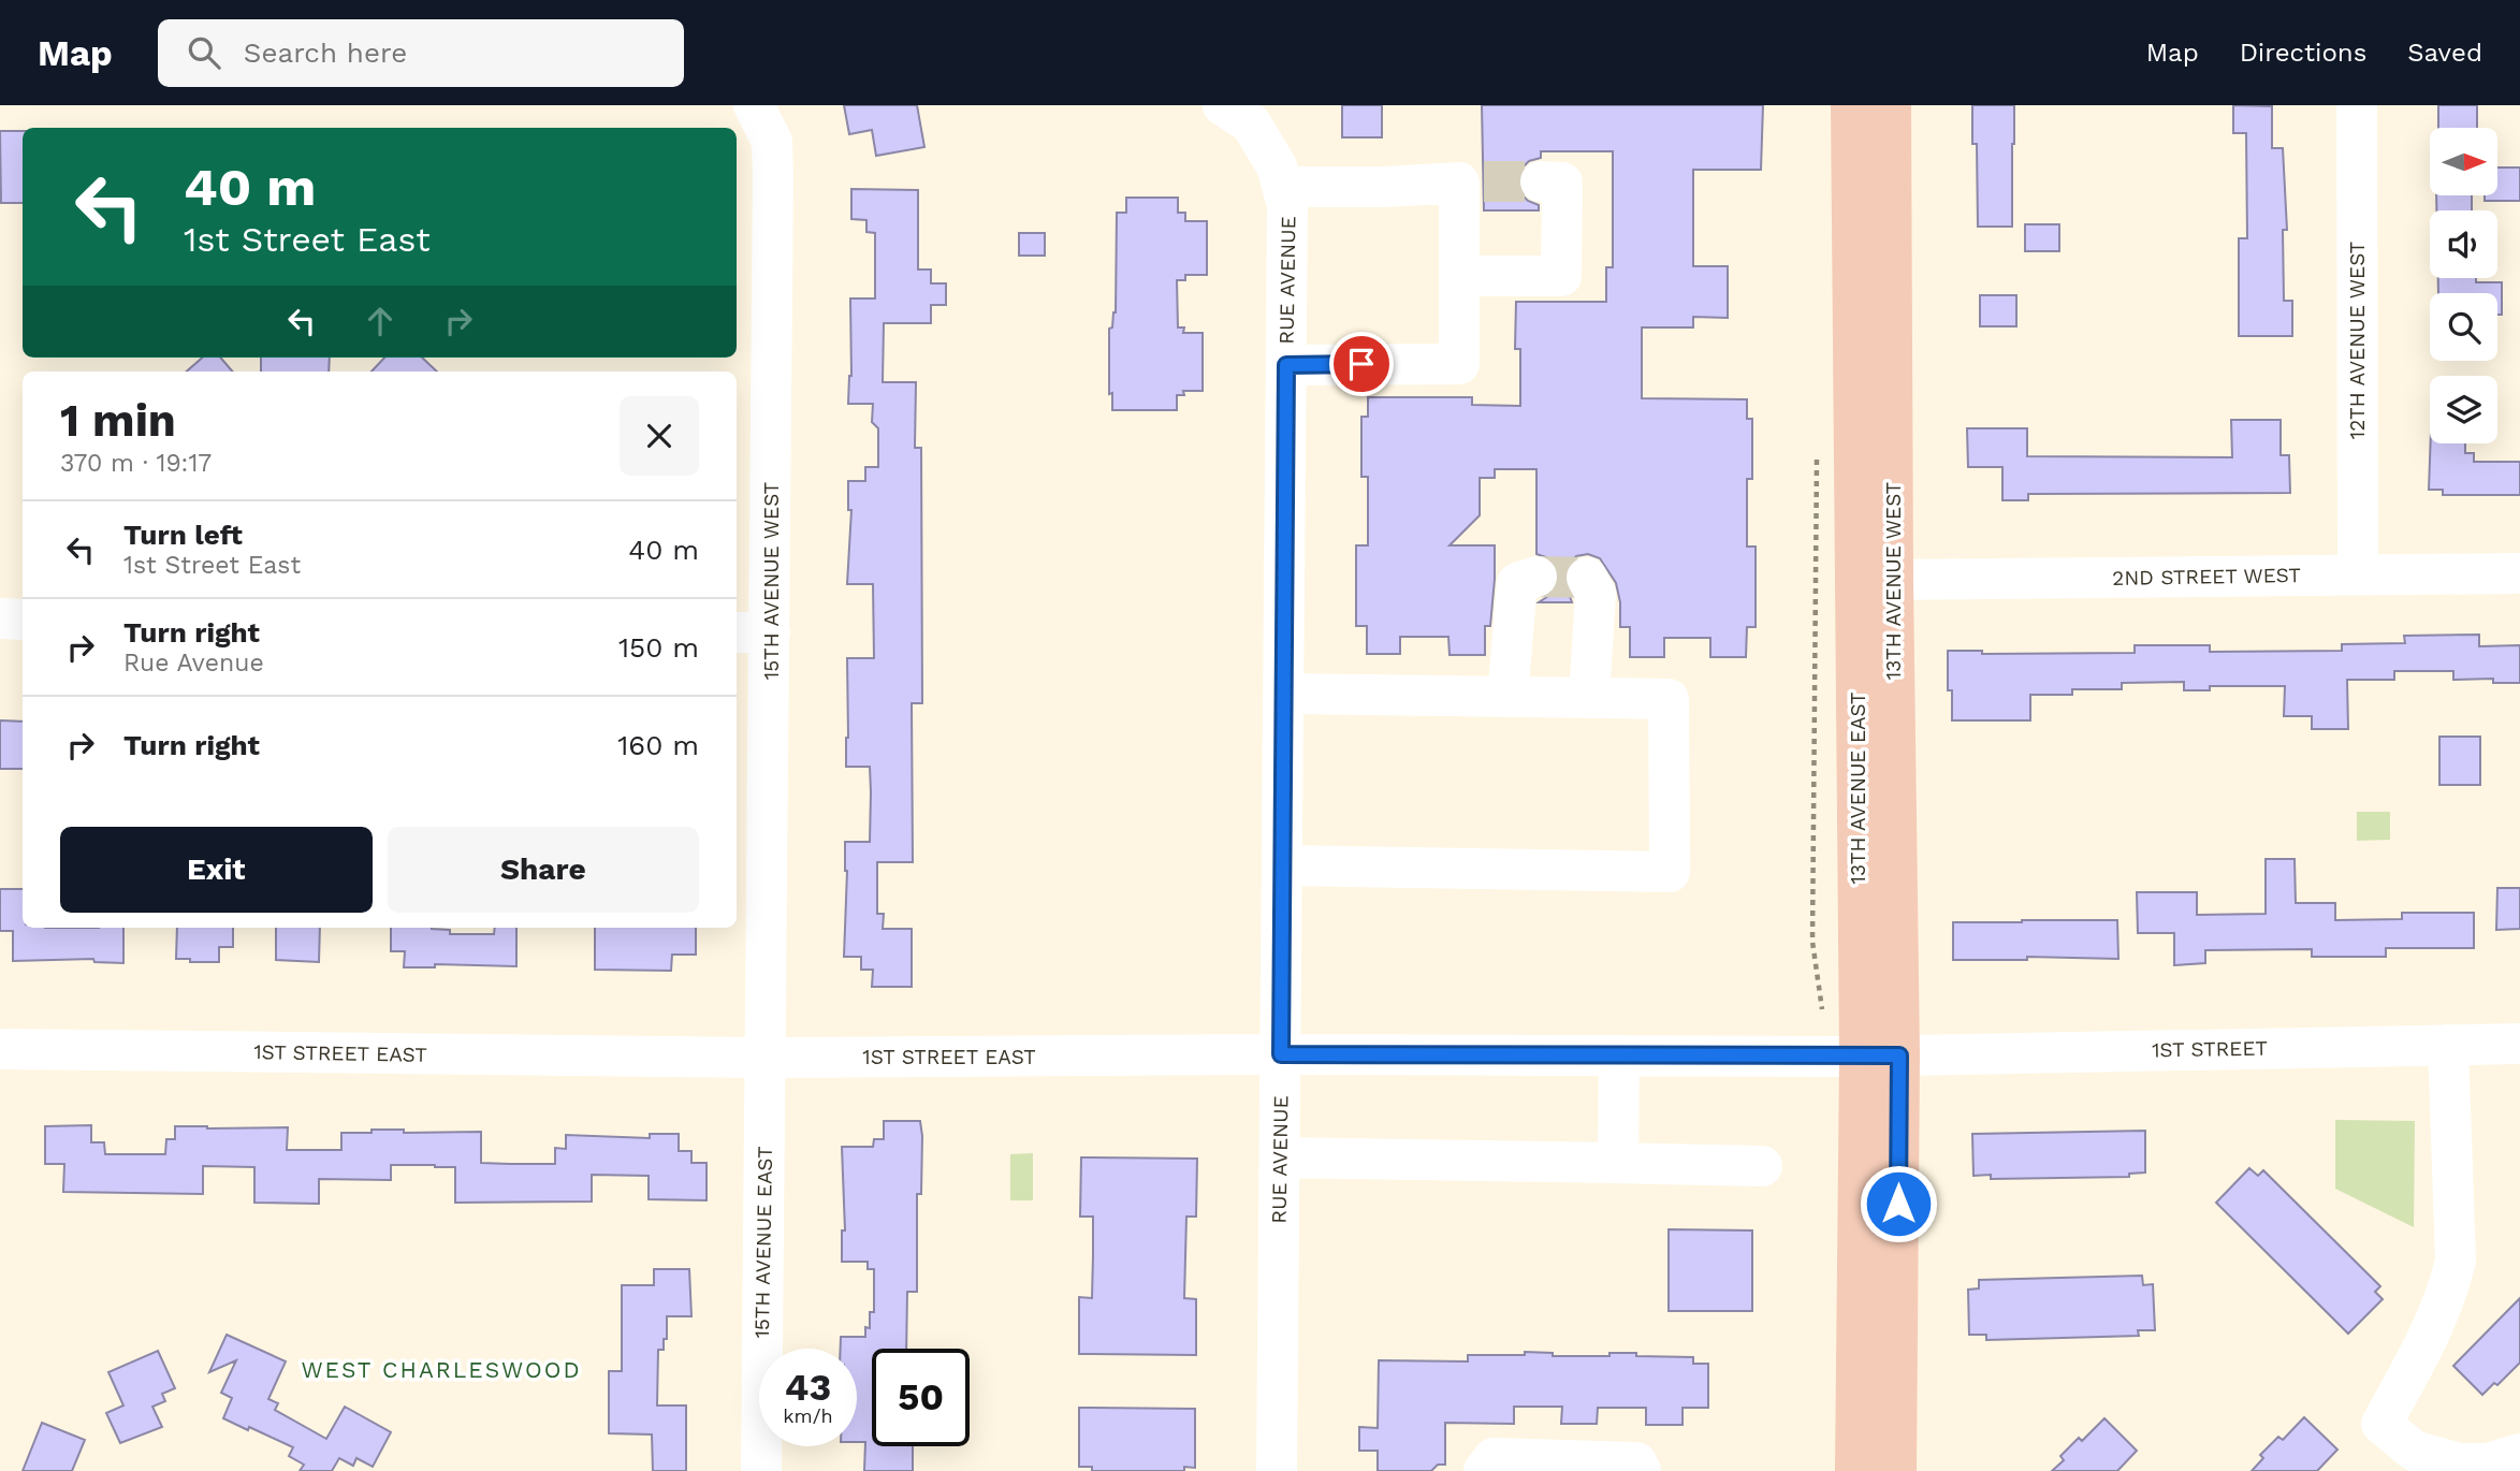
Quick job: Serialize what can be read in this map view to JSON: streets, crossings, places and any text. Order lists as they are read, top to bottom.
{
  "streets": {
    "main road": ["13TH AVENUE WEST", "13TH AVENUE EAST"],
    "street": [
      "RUE AVENUE",
      "12TH AVENUE WEST",
      "2ND STREET WEST",
      "15TH AVENUE WEST",
      "1ST STREET",
      "1ST STREET EAST",
      "15TH AVENUE EAST"
    ]
  },
  "crossings": [
    ["RUE AVENUE", "1ST STREET EAST"],
    ["12TH AVENUE WEST", "2ND STREET WEST"],
    ["2ND STREET WEST", "13TH AVENUE WEST"],
    ["15TH AVENUE WEST", "1ST STREET EAST"],
    ["15TH AVENUE WEST", "15TH AVENUE EAST"],
    ["13TH AVENUE WEST", "1ST STREET"],
    ["13TH AVENUE WEST", "1ST STREET EAST"],
    ["13TH AVENUE EAST", "1ST STREET EAST"],
    ["1ST STREET", "1ST STREET EAST"],
    ["1ST STREET EAST", "15TH AVENUE EAST"]
  ],
  "districts": ["WEST CHARLESWOOD"],
  "north": "right",
  "page": {
    "header": "Map",
    "search": "Search here",
    "nav": ["Map", "Directions", "Saved"],
    "turn": ["40 m", "1st Street East"],
    "heading": ["1 min", "370 m · 19:17"],
    "list": [
      {
        "name": "Turn left",
        "note": "1st Street East",
        "value": "40 m"
      },
      {
        "name": "Turn right",
        "note": "Rue Avenue",
        "value": "150 m"
      },
      {
        "name": "Turn right",
        "value": "160 m"
      }
    ],
    "buttons": ["Exit", "Share"],
    "speed": "43 km/h",
    "limit": "50"
  }
}
